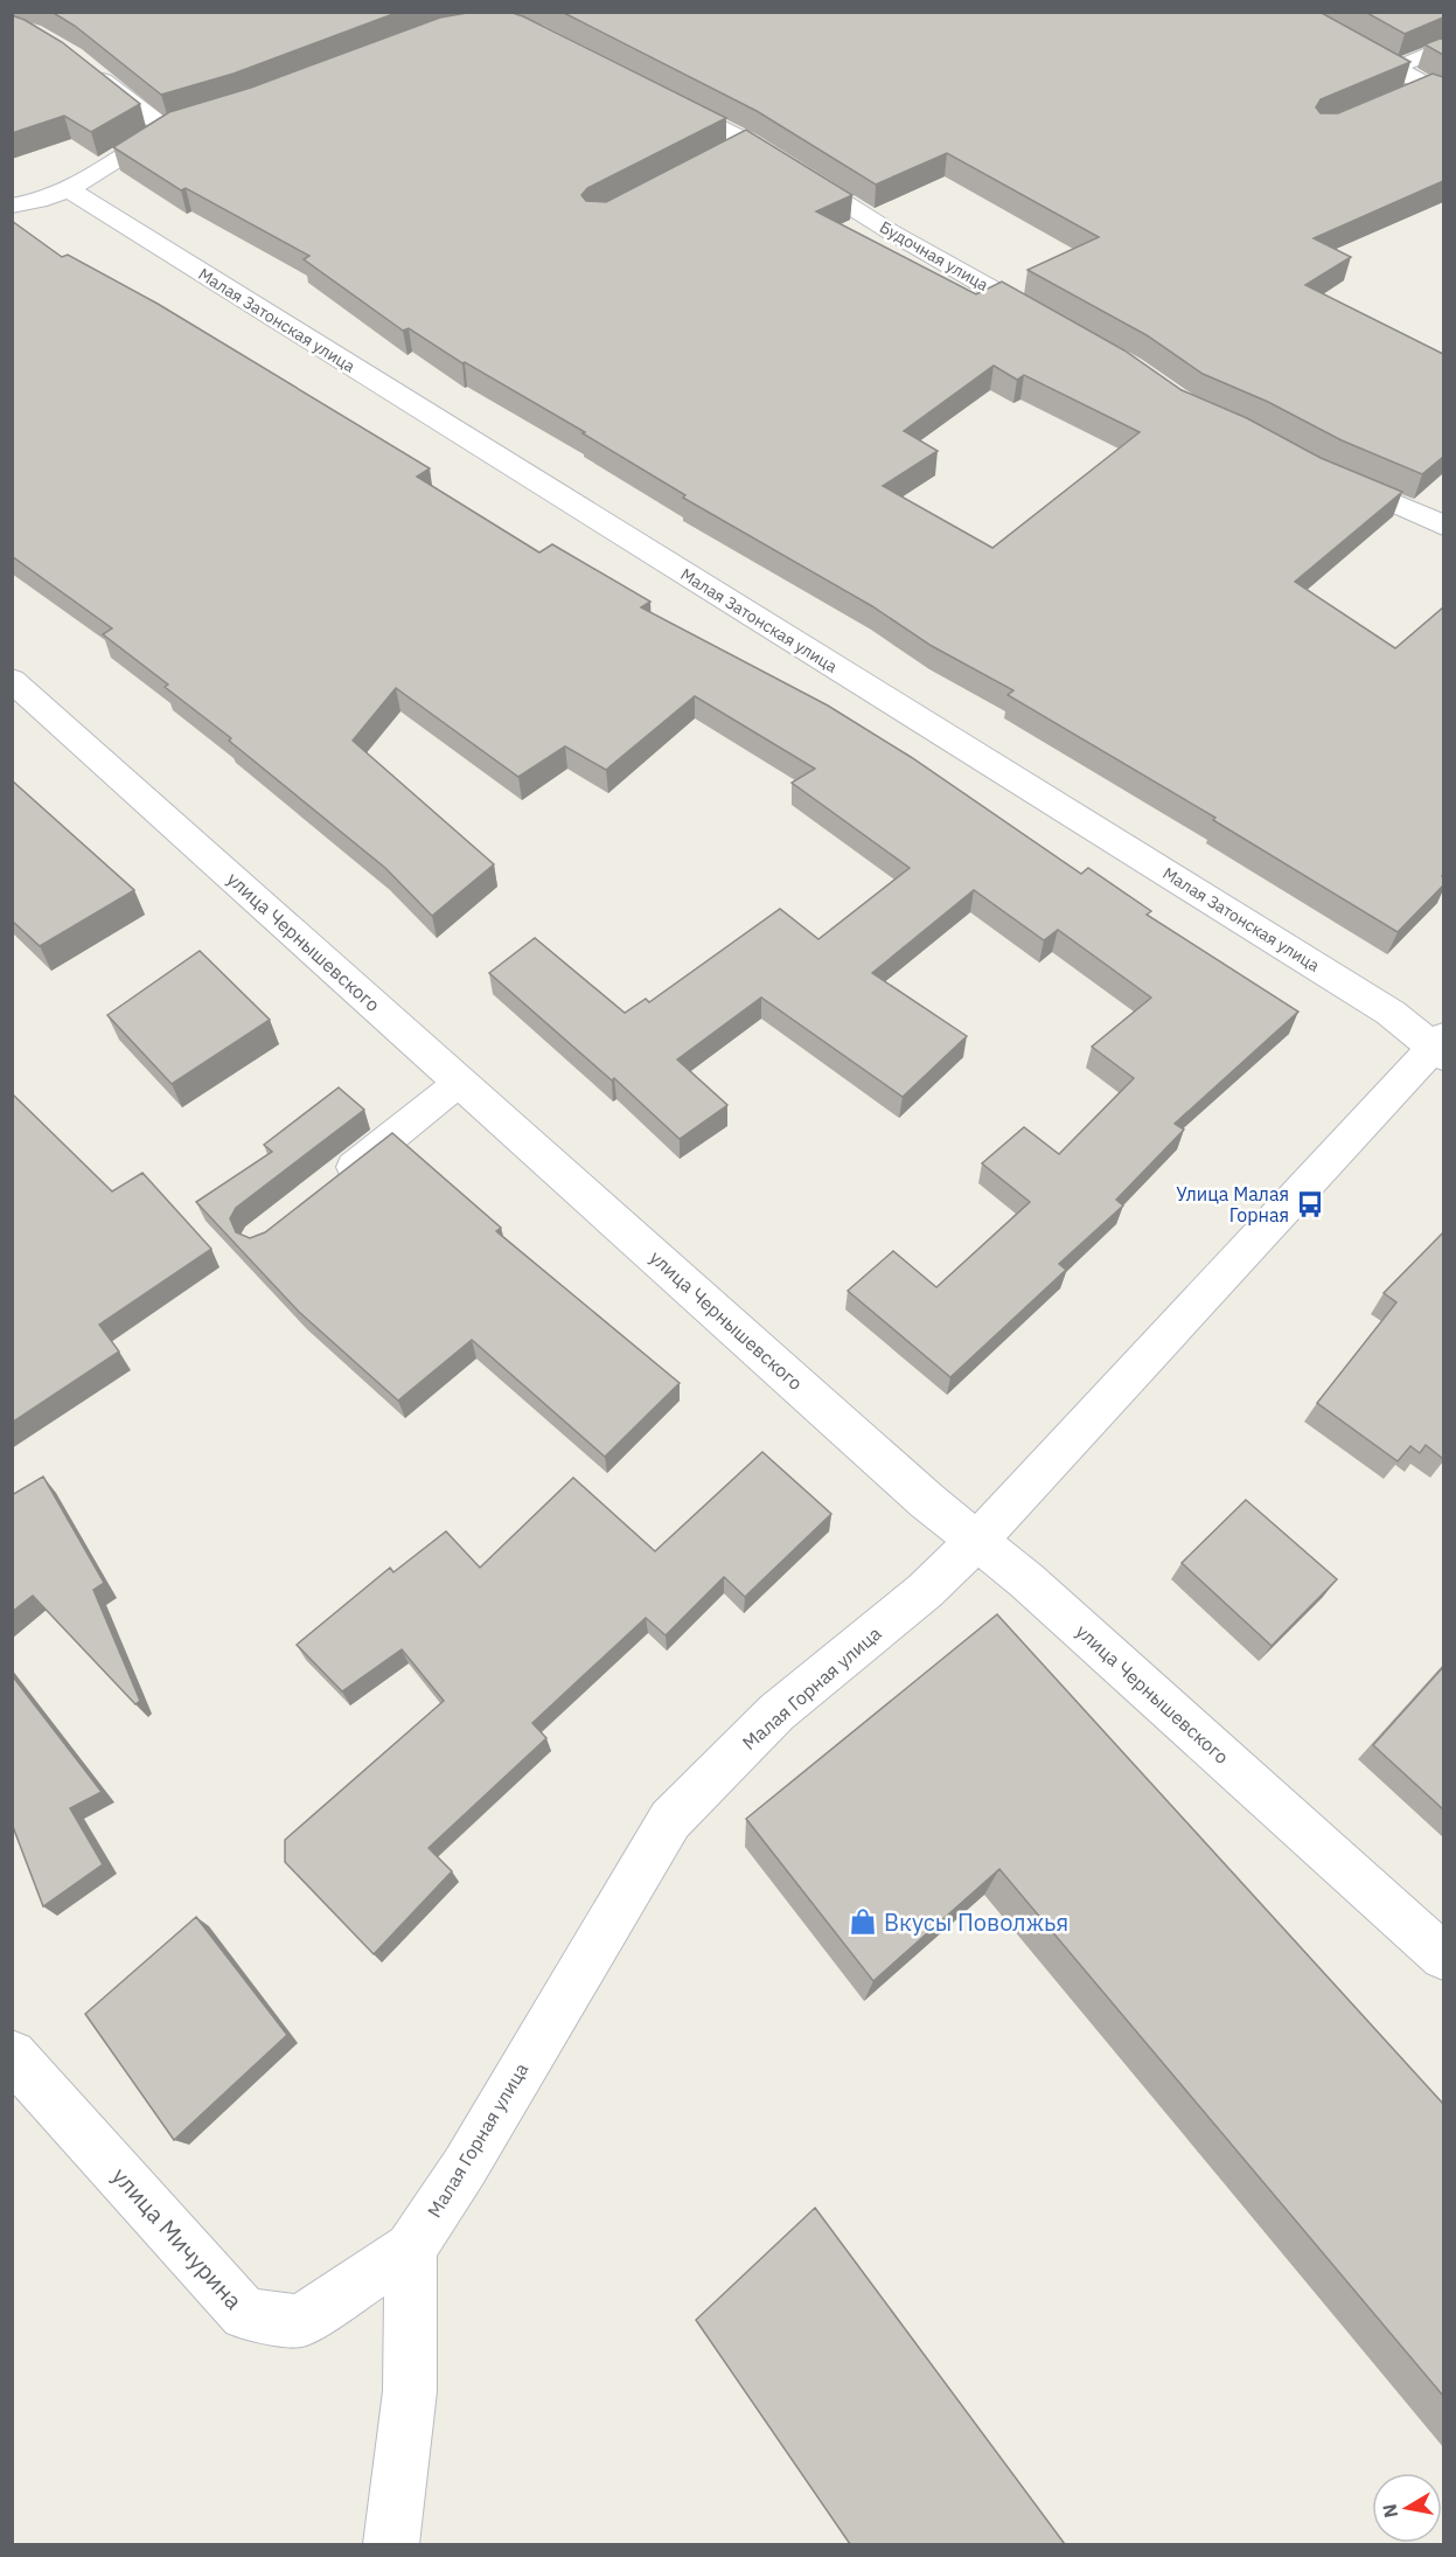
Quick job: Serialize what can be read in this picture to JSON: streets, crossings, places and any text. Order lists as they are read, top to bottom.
{
  "streets": {
    "street": [
      "Будочная улица",
      "Малая Затонская улица",
      "улица Чернышевского",
      "Малая Горная улица",
      "улица Мичурина"
    ]
  },
  "crossings": [
    ["Малая Затонская улица", "Малая Горная улица"],
    ["улица Чернышевского", "Малая Горная улица"],
    ["Малая Горная улица", "улица Мичурина"]
  ],
  "places": {
    "bus stop": ["Улица Малая Горная"],
    "shop": ["Вкусы Поволжья"]
  },
  "north": "left"
}
